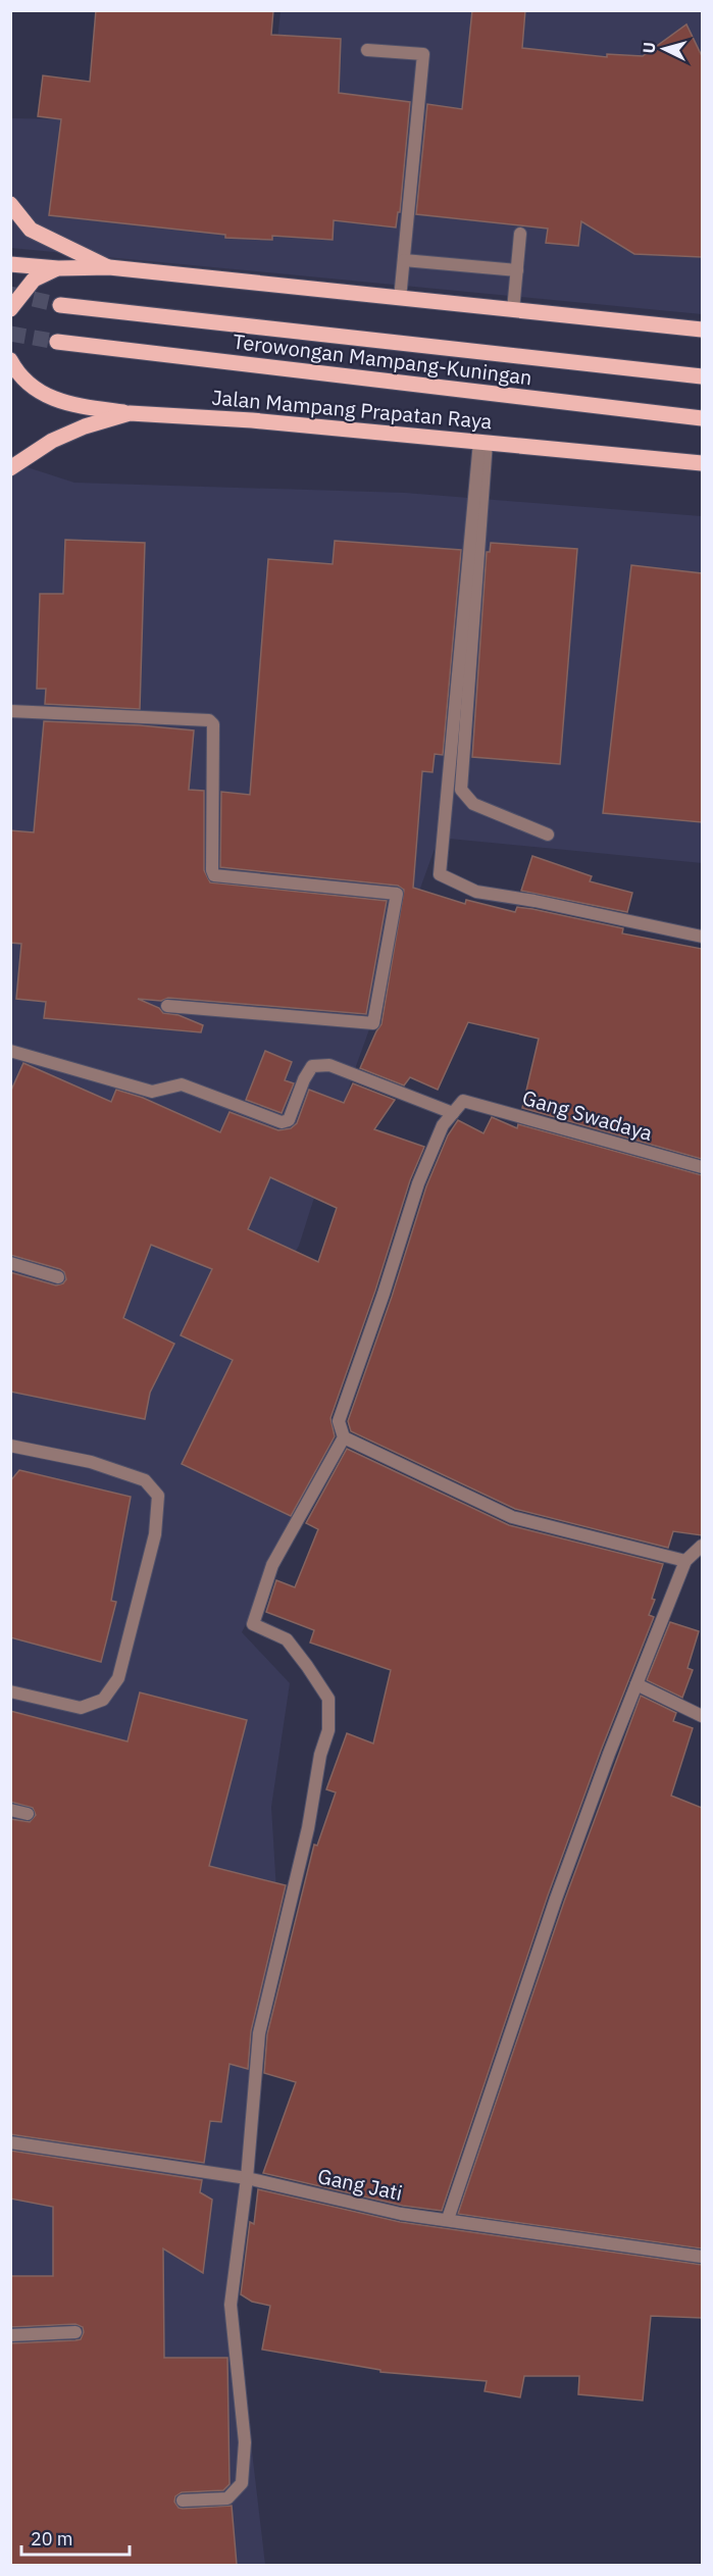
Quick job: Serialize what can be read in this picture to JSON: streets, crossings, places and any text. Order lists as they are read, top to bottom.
{
  "streets": {
    "main road": ["Terowongan Mampang-Kuningan", "Jalan Mampang Prapatan Raya"],
    "street": ["Gang Swadaya", "Gang Jati"]
  },
  "scale_bar": "20 m",
  "north": "left"
}
